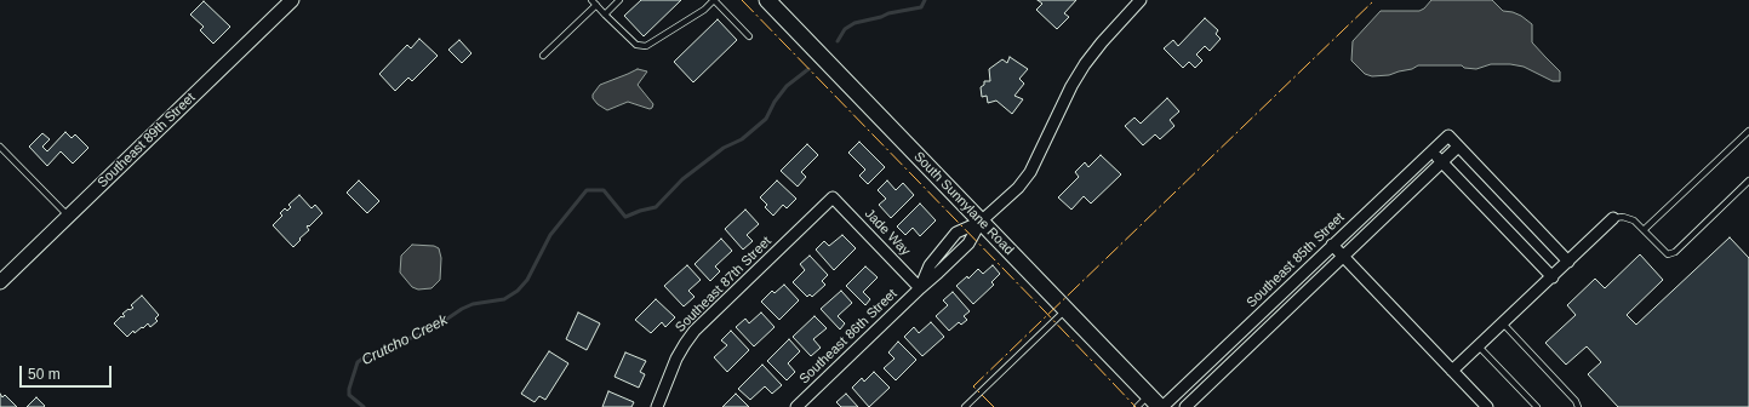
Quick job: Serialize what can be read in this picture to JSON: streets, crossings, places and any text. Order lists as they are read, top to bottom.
{
  "streets": {
    "main road": ["South Sunnylane Road"],
    "street": [
      "Southeast 89th Street",
      "Jade Way",
      "Southeast 85th Street",
      "Southeast 87th Street",
      "Southeast 86th Street"
    ]
  },
  "crossings": [
    ["South Sunnylane Road", "Southeast 85th Street"],
    ["South Sunnylane Road", "Southeast 86th Street"],
    ["Jade Way", "Southeast 87th Street"],
    ["Jade Way", "Southeast 86th Street"]
  ],
  "water": ["Crutcho Creek"],
  "scale_bar": "50 m"
}
